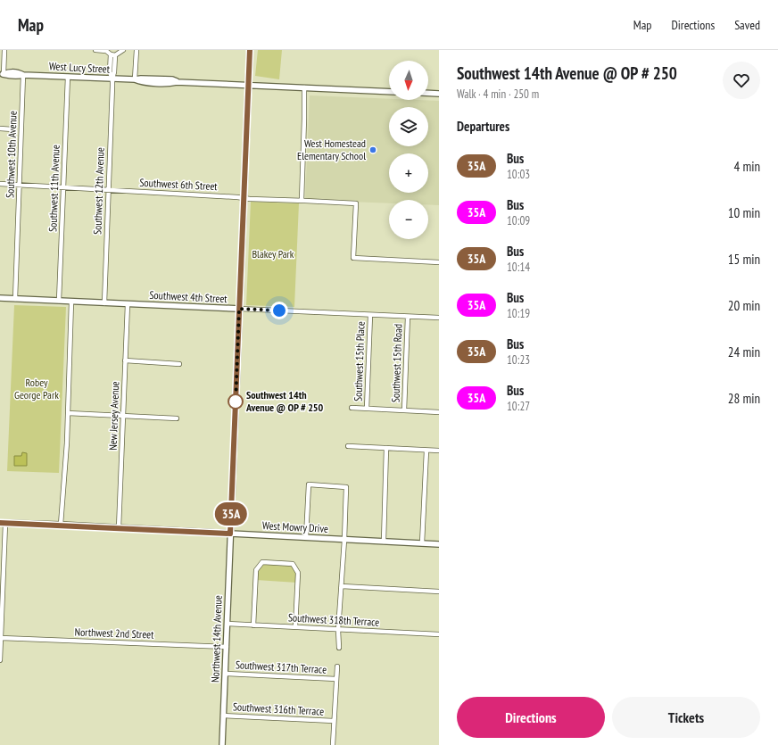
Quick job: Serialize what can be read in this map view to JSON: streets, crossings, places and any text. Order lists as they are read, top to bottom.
{
  "streets": {
    "street": [
      "West Lucy Street",
      "Southwest 10th Avenue",
      "Southwest 6th Street",
      "Southwest 11th Avenue",
      "Southwest 12th Avenue",
      "Southwest 4th Street",
      "Southwest 15th Place",
      "Southwest 15th Road",
      "New Jersey Avenue",
      "West Mowry Drive",
      "Southwest 318th Terrace",
      "Northwest 2nd Street",
      "Northwest 14th Avenue",
      "Southwest 317th Terrace",
      "Southwest 316th Terrace"
    ]
  },
  "crossings": [
    ["West Lucy Street", "Southwest 10th Avenue"],
    ["West Lucy Street", "Southwest 11th Avenue"],
    ["West Lucy Street", "Southwest 12th Avenue"],
    ["West Lucy Street", "Northwest 14th Avenue"],
    ["Southwest 10th Avenue", "Southwest 6th Street"],
    ["Southwest 10th Avenue", "Southwest 4th Street"],
    ["Southwest 6th Street", "Southwest 11th Avenue"],
    ["Southwest 6th Street", "Southwest 12th Avenue"],
    ["Southwest 6th Street", "Northwest 14th Avenue"],
    ["Southwest 11th Avenue", "Southwest 4th Street"],
    ["Southwest 12th Avenue", "Southwest 4th Street"],
    ["Southwest 4th Street", "Southwest 15th Place"],
    ["Southwest 4th Street", "Southwest 15th Road"],
    ["Southwest 4th Street", "New Jersey Avenue"],
    ["Southwest 4th Street", "Northwest 14th Avenue"],
    ["New Jersey Avenue", "West Mowry Drive"],
    ["West Mowry Drive", "Northwest 14th Avenue"],
    ["Southwest 318th Terrace", "Northwest 14th Avenue"],
    ["Northwest 2nd Street", "Northwest 14th Avenue"],
    ["Northwest 14th Avenue", "Southwest 317th Terrace"],
    ["Northwest 14th Avenue", "Southwest 316th Terrace"]
  ],
  "parks": ["Blakey Park", "Robey George Park"],
  "places": ["West Homestead Elementary School", "Southwest 14th Avenue @ OP # 250"],
  "lines": ["bus line 35A"],
  "north": "bottom",
  "page": {
    "header": "Map",
    "nav": ["Map", "Directions", "Saved"],
    "on_map": "35A",
    "heading": [
      ["Southwest 14th Avenue @ OP # 250", "Walk · 4 min · 250 m"],
      "Departures"
    ],
    "map_buttons": ["+", "−"],
    "list": [
      {
        "mark": "35A",
        "name": "Bus",
        "note": "10:03",
        "value": "4 min"
      },
      {
        "mark": "35A",
        "name": "Bus",
        "note": "10:09",
        "value": "10 min"
      },
      {
        "mark": "35A",
        "name": "Bus",
        "note": "10:14",
        "value": "15 min"
      },
      {
        "mark": "35A",
        "name": "Bus",
        "note": "10:19",
        "value": "20 min"
      },
      {
        "mark": "35A",
        "name": "Bus",
        "note": "10:23",
        "value": "24 min"
      },
      {
        "mark": "35A",
        "name": "Bus",
        "note": "10:27",
        "value": "28 min"
      }
    ],
    "buttons": ["Directions", "Tickets"]
  }
}
